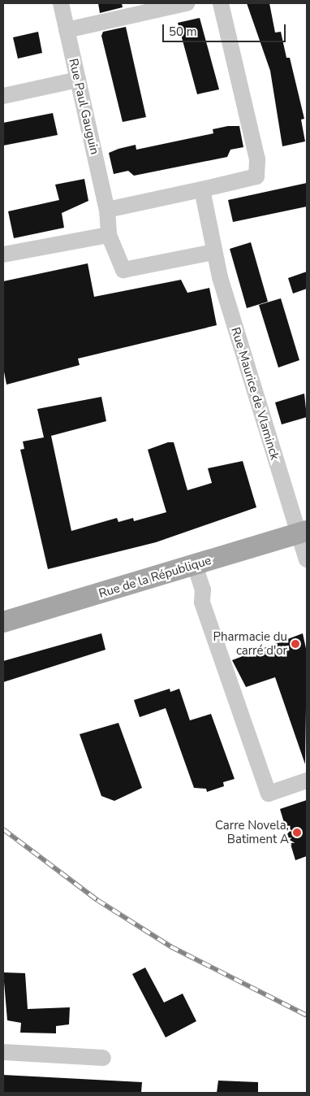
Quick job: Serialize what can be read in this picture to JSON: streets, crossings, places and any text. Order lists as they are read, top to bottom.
{
  "streets": {
    "main road": ["Rue de la République"],
    "street": ["Rue Paul Gauguin", "Rue Maurice de Vlaminck"]
  },
  "crossings": [
    ["Rue Paul Gauguin", "Rue Maurice de Vlaminck"],
    ["Rue Maurice de Vlaminck", "Rue de la République"]
  ],
  "places": ["Pharmacie du carré d'or", "Carre Novela, Batiment A"],
  "scale_bar": "50 m"
}
